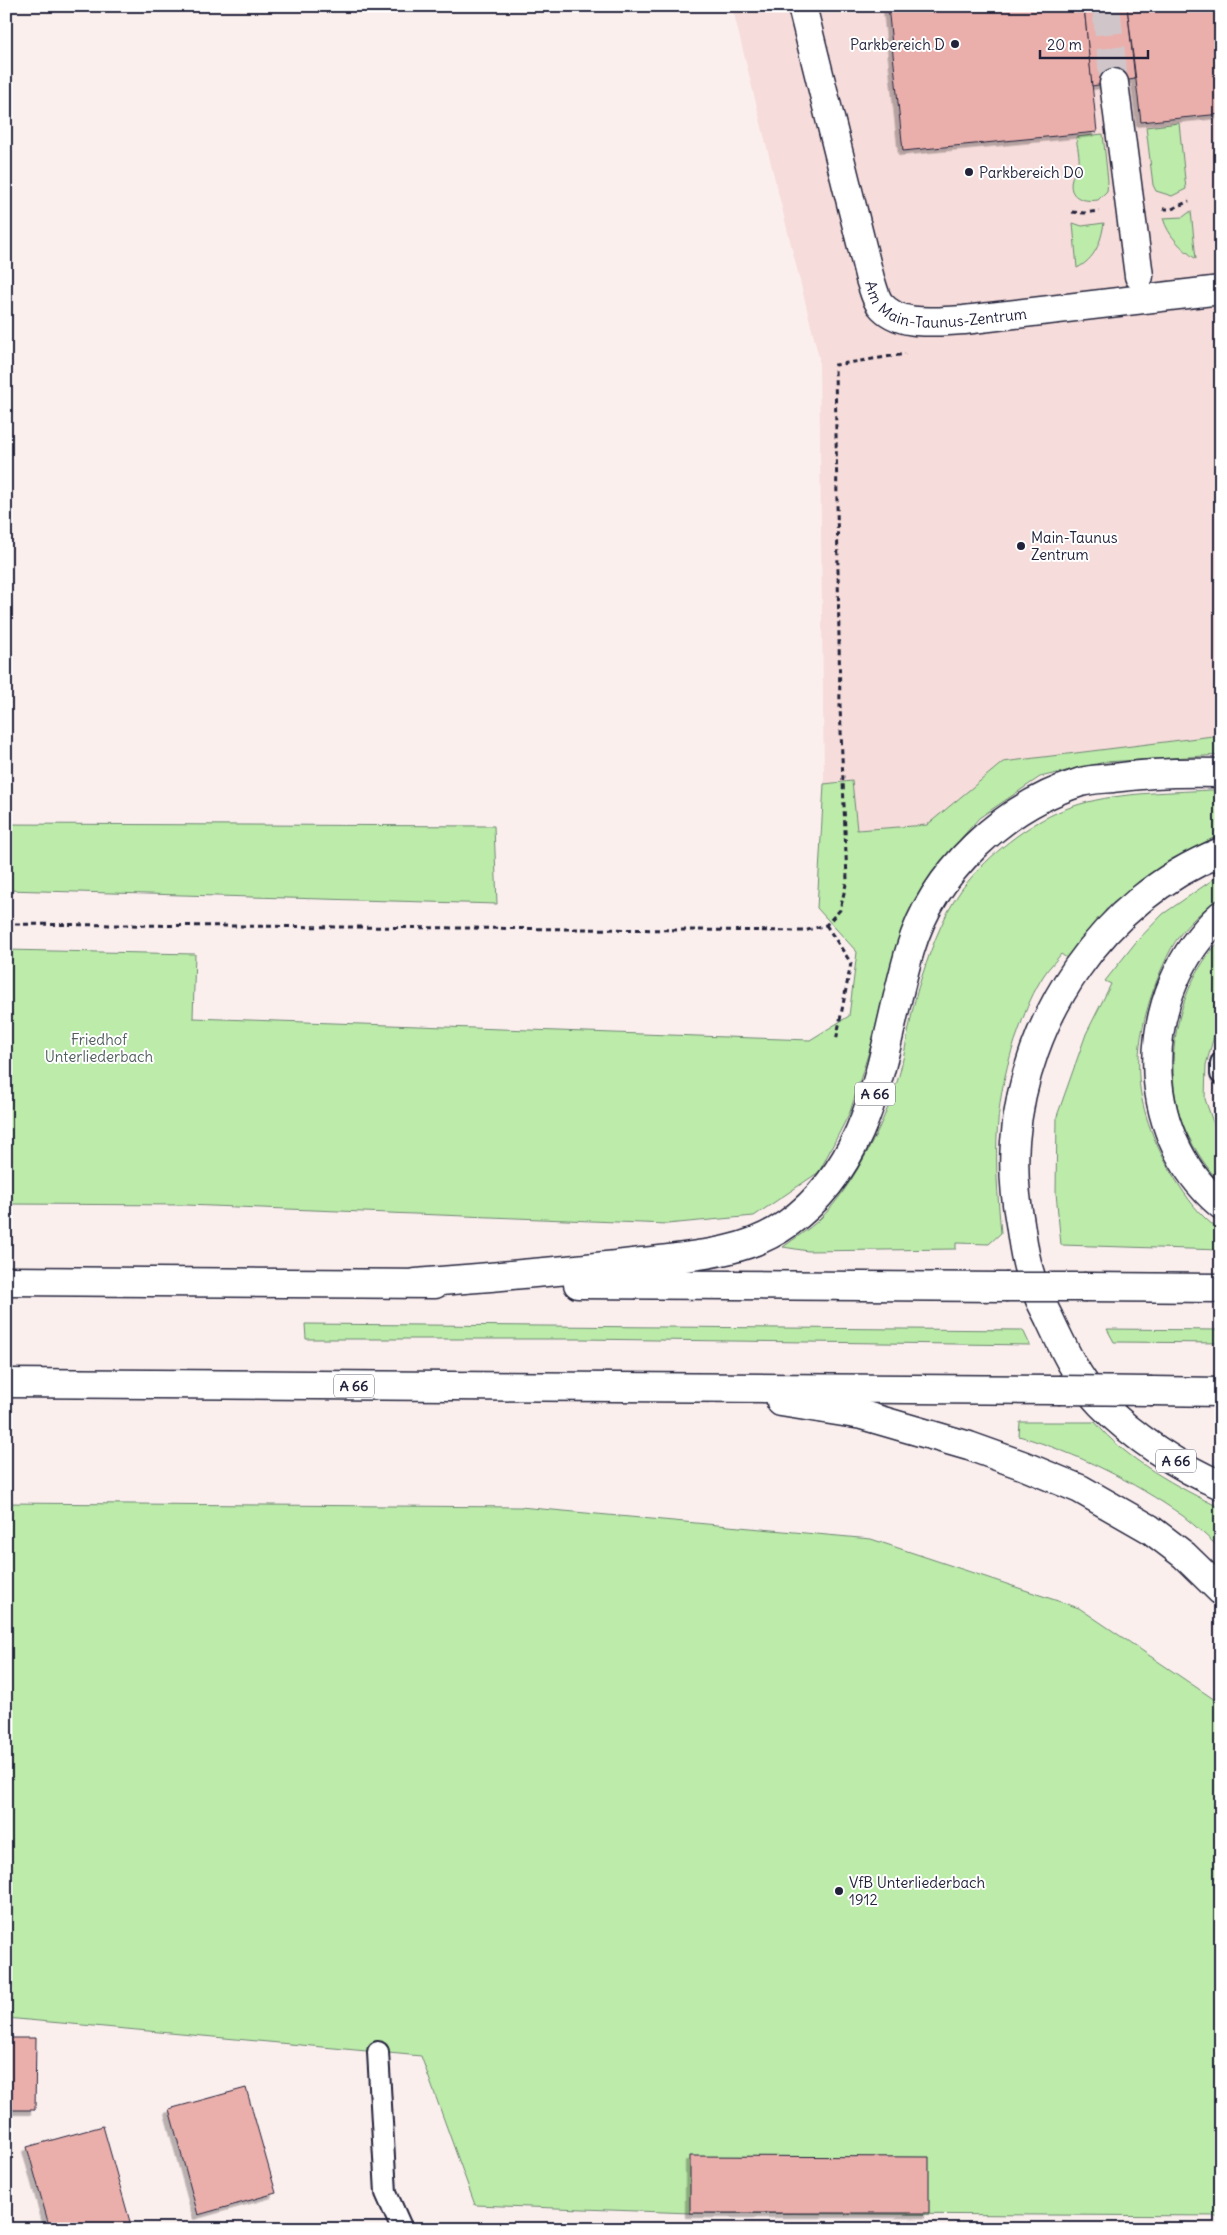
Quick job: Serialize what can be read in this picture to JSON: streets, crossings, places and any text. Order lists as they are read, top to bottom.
{
  "streets": {
    "main road": ["Am Main-Taunus-Zentrum", "A 66"]
  },
  "parks": ["Friedhof Unterliederbach"],
  "places": [
    "Parkbereich D",
    "Parkbereich D0",
    "Main-Taunus Zentrum",
    "VfB Unterliederbach 1912"
  ],
  "scale_bar": "20 m"
}
